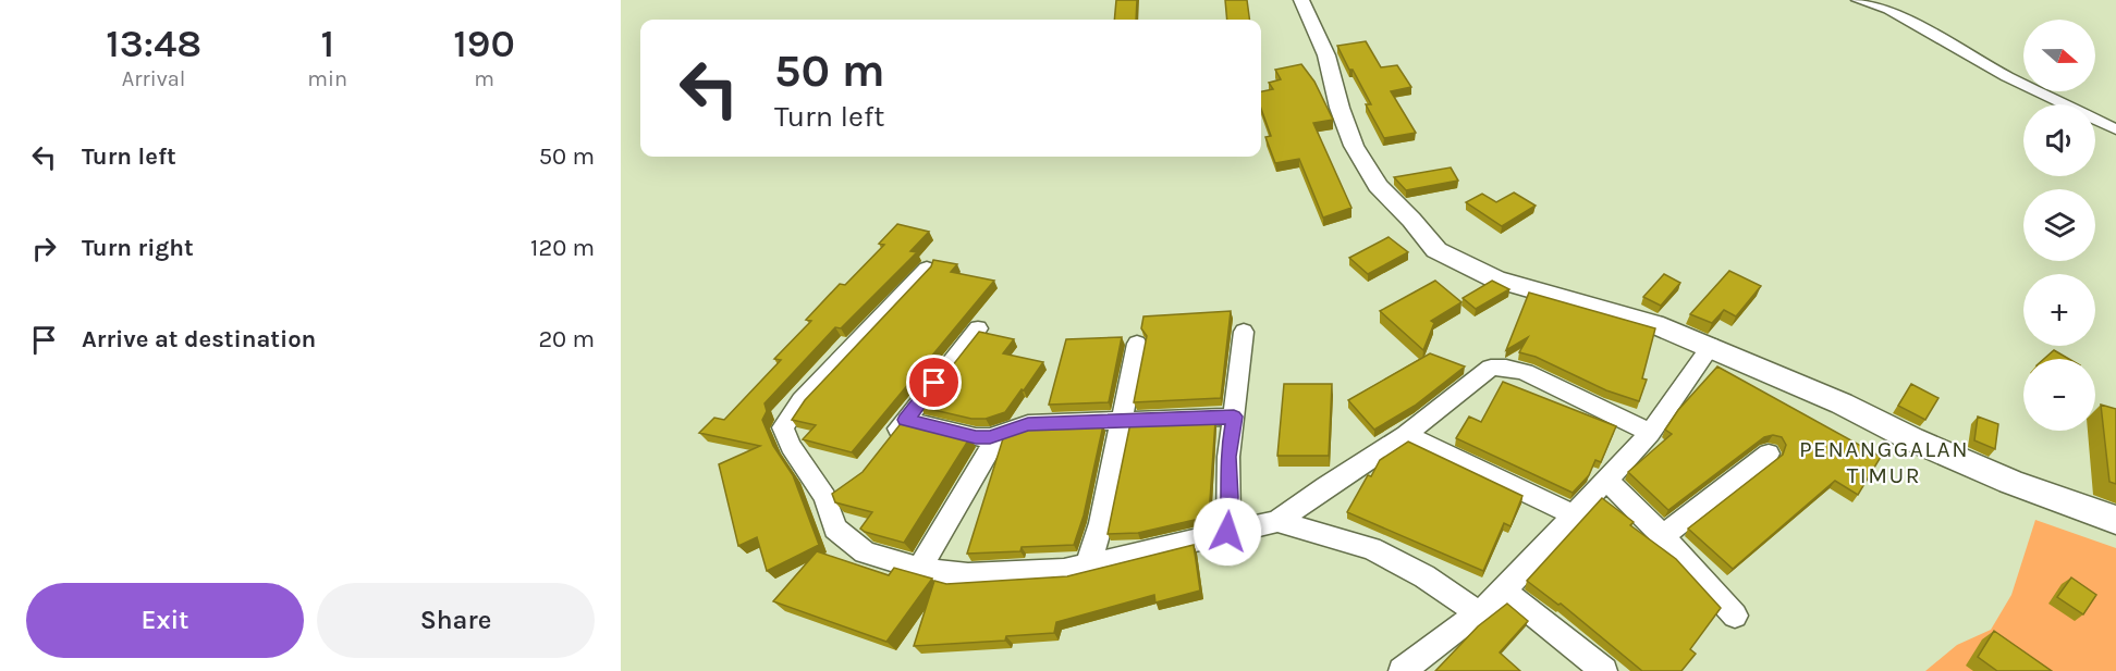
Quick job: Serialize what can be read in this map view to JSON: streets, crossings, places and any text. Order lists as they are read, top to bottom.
{
  "districts": ["PENANGGALAN TIMUR"],
  "north": "right",
  "page": {
    "eta": [
      "13:48",
      "Arrival",
      "1",
      "min",
      "190",
      "m"
    ],
    "map_buttons": ["+", "−"],
    "turn": ["50 m", "Turn left"],
    "list": [
      {
        "name": "Turn left",
        "value": "50 m"
      },
      {
        "name": "Turn right",
        "value": "120 m"
      },
      {
        "name": "Arrive at destination",
        "value": "20 m"
      }
    ],
    "buttons": ["Exit", "Share"]
  }
}
